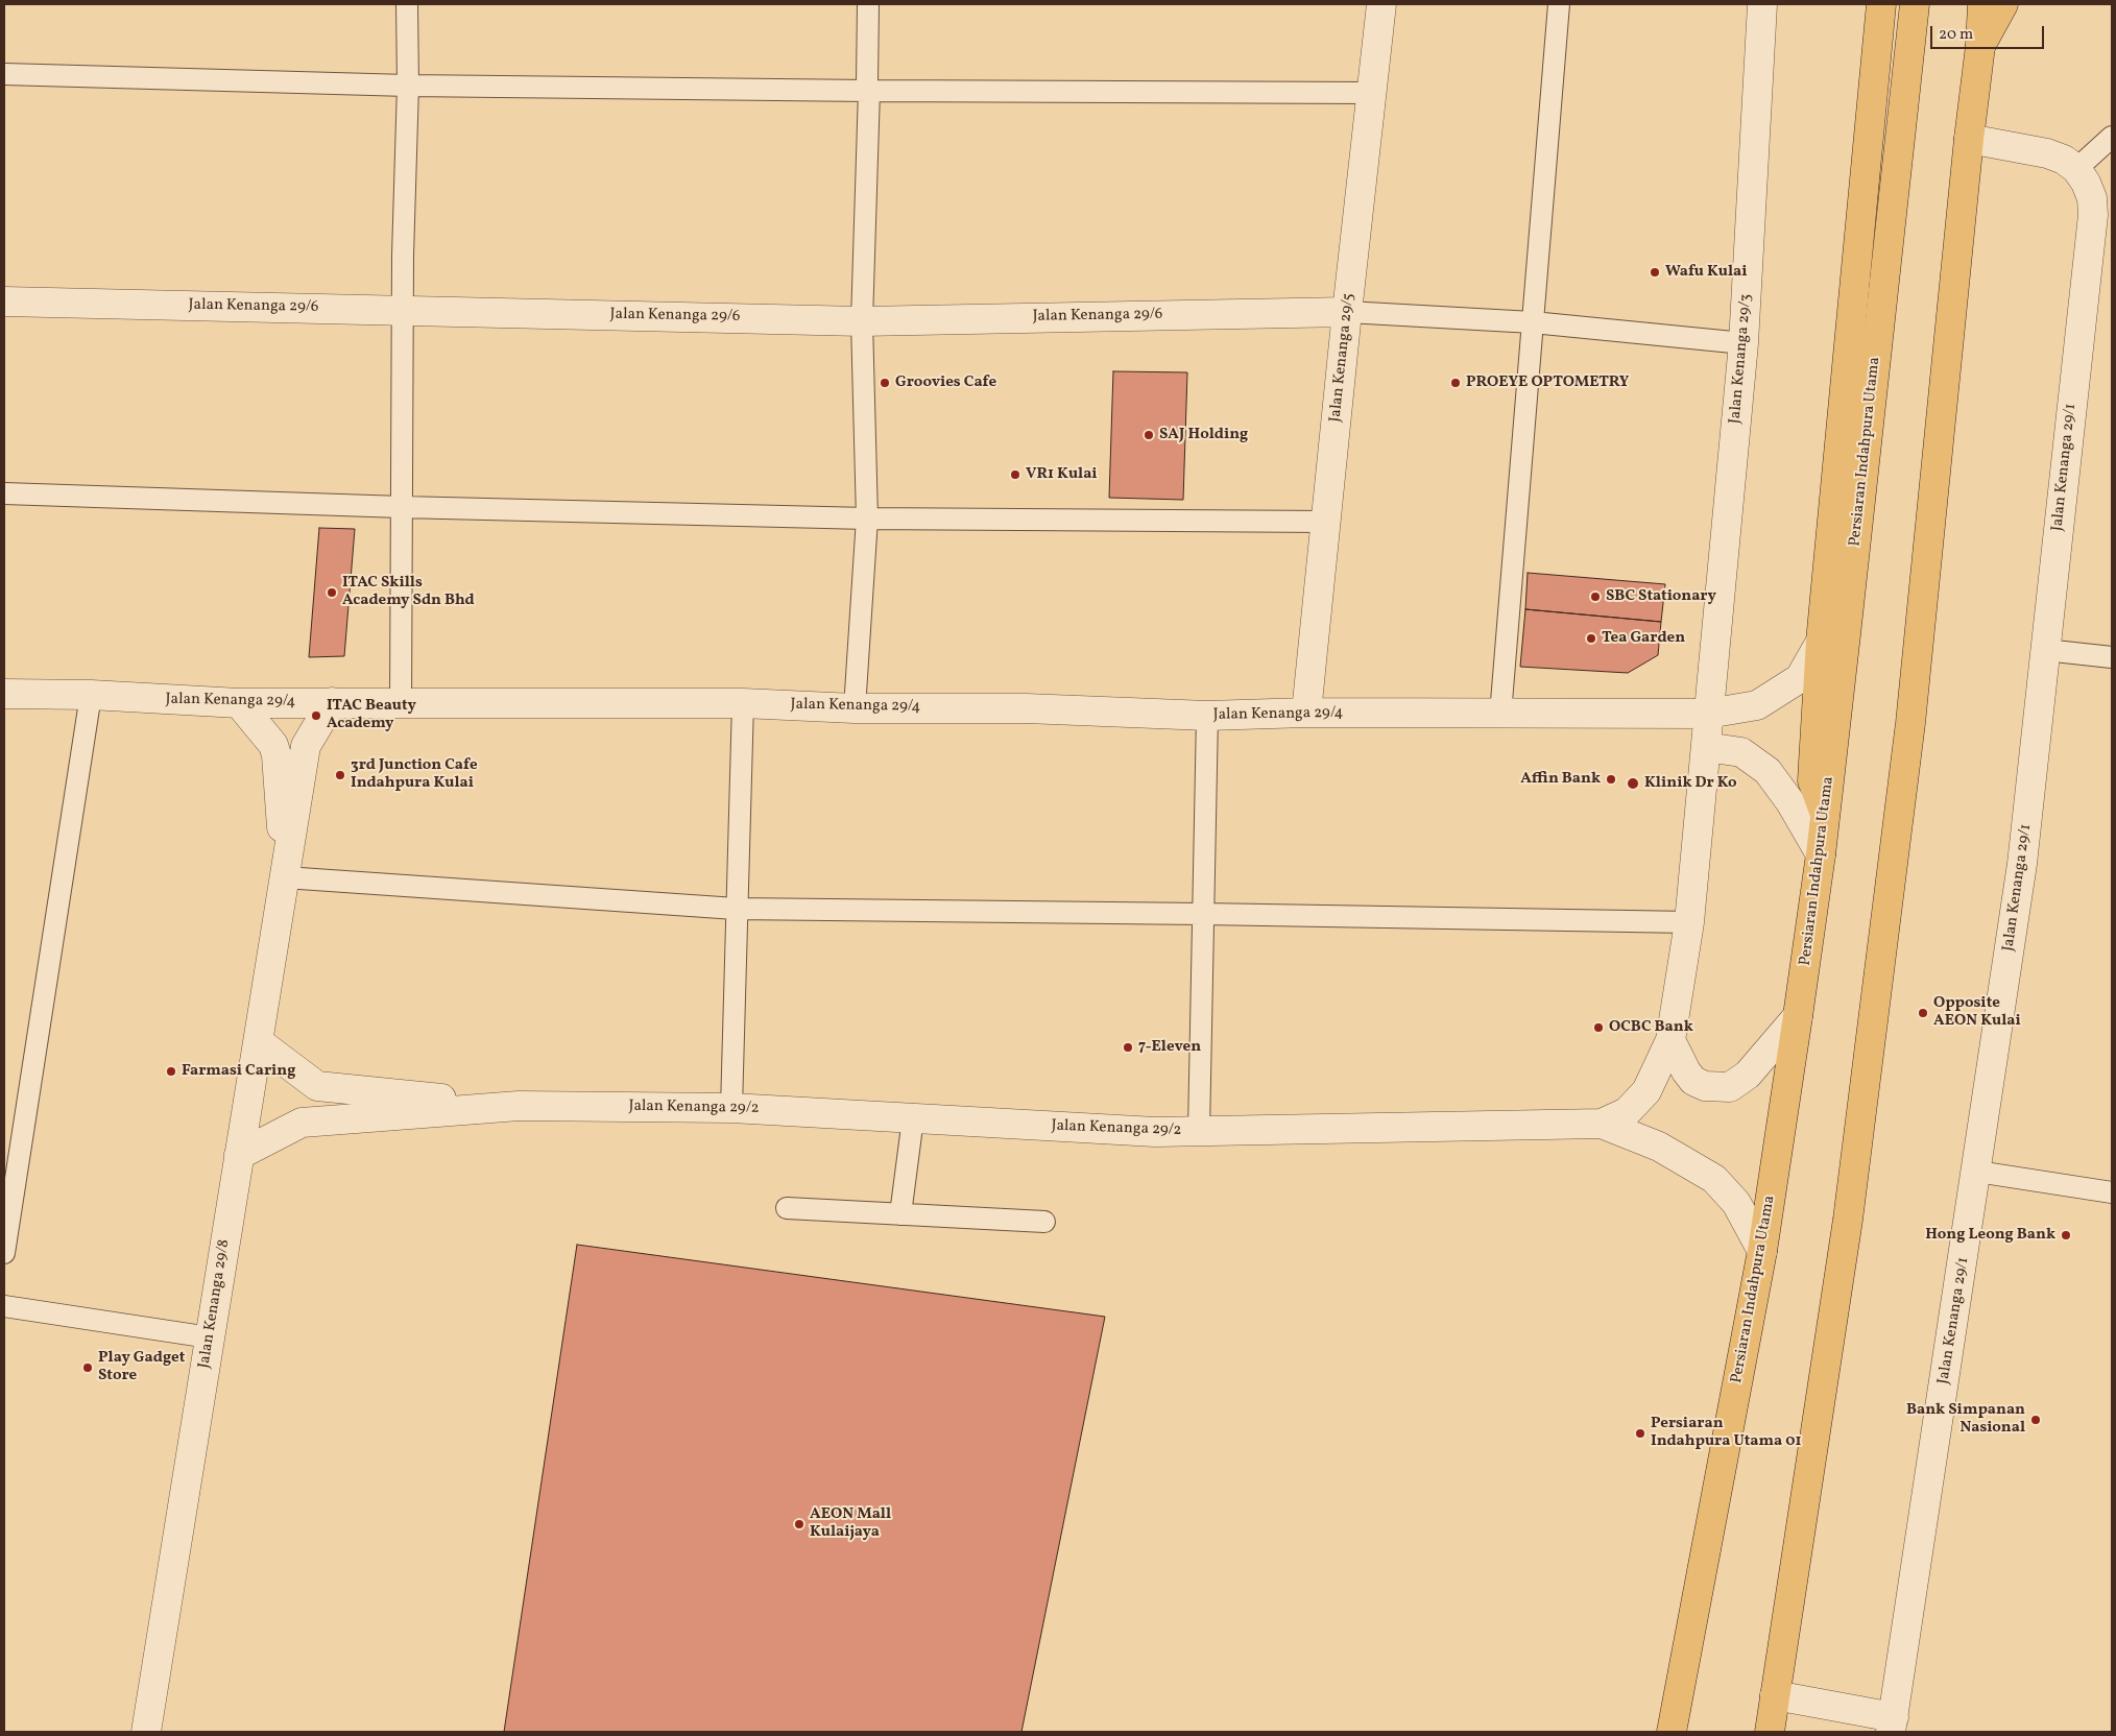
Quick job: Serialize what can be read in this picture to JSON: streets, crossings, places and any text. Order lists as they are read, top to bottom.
{
  "streets": {
    "main road": ["Persiaran Indahpura Utama"],
    "street": [
      "Jalan Kenanga 29/6",
      "Jalan Kenanga 29/5",
      "Jalan Kenanga 29/3",
      "Jalan Kenanga 29/1",
      "Jalan Kenanga 29/4",
      "Jalan Kenanga 29/2",
      "Jalan Kenanga 29/8"
    ]
  },
  "crossings": [
    ["Jalan Kenanga 29/6", "Jalan Kenanga 29/5"],
    ["Jalan Kenanga 29/5", "Jalan Kenanga 29/4"],
    ["Jalan Kenanga 29/3", "Jalan Kenanga 29/4"],
    ["Jalan Kenanga 29/3", "Jalan Kenanga 29/2"],
    ["Jalan Kenanga 29/4", "Jalan Kenanga 29/8"],
    ["Jalan Kenanga 29/2", "Jalan Kenanga 29/8"]
  ],
  "places": [
    "Wafu Kulai",
    "Groovies Cafe",
    "PROEYE OPTOMETRY",
    "SAJ Holding",
    "VR1 Kulai",
    "ITAC Skills Academy Sdn Bhd",
    "SBC Stationary",
    "Tea Garden",
    "ITAC Beauty Academy",
    "3rd Junction Cafe Indahpura Kulai",
    "Affin Bank",
    "Klinik Dr Ko",
    "Opposite AEON Kulai",
    "OCBC Bank",
    "7-Eleven",
    "Farmasi Caring",
    "Hong Leong Bank",
    "Play Gadget Store",
    "Bank Simpanan Nasional",
    "Persiaran Indahpura Utama 01",
    "AEON Mall Kulaijaya"
  ],
  "scale_bar": "20 m"
}
